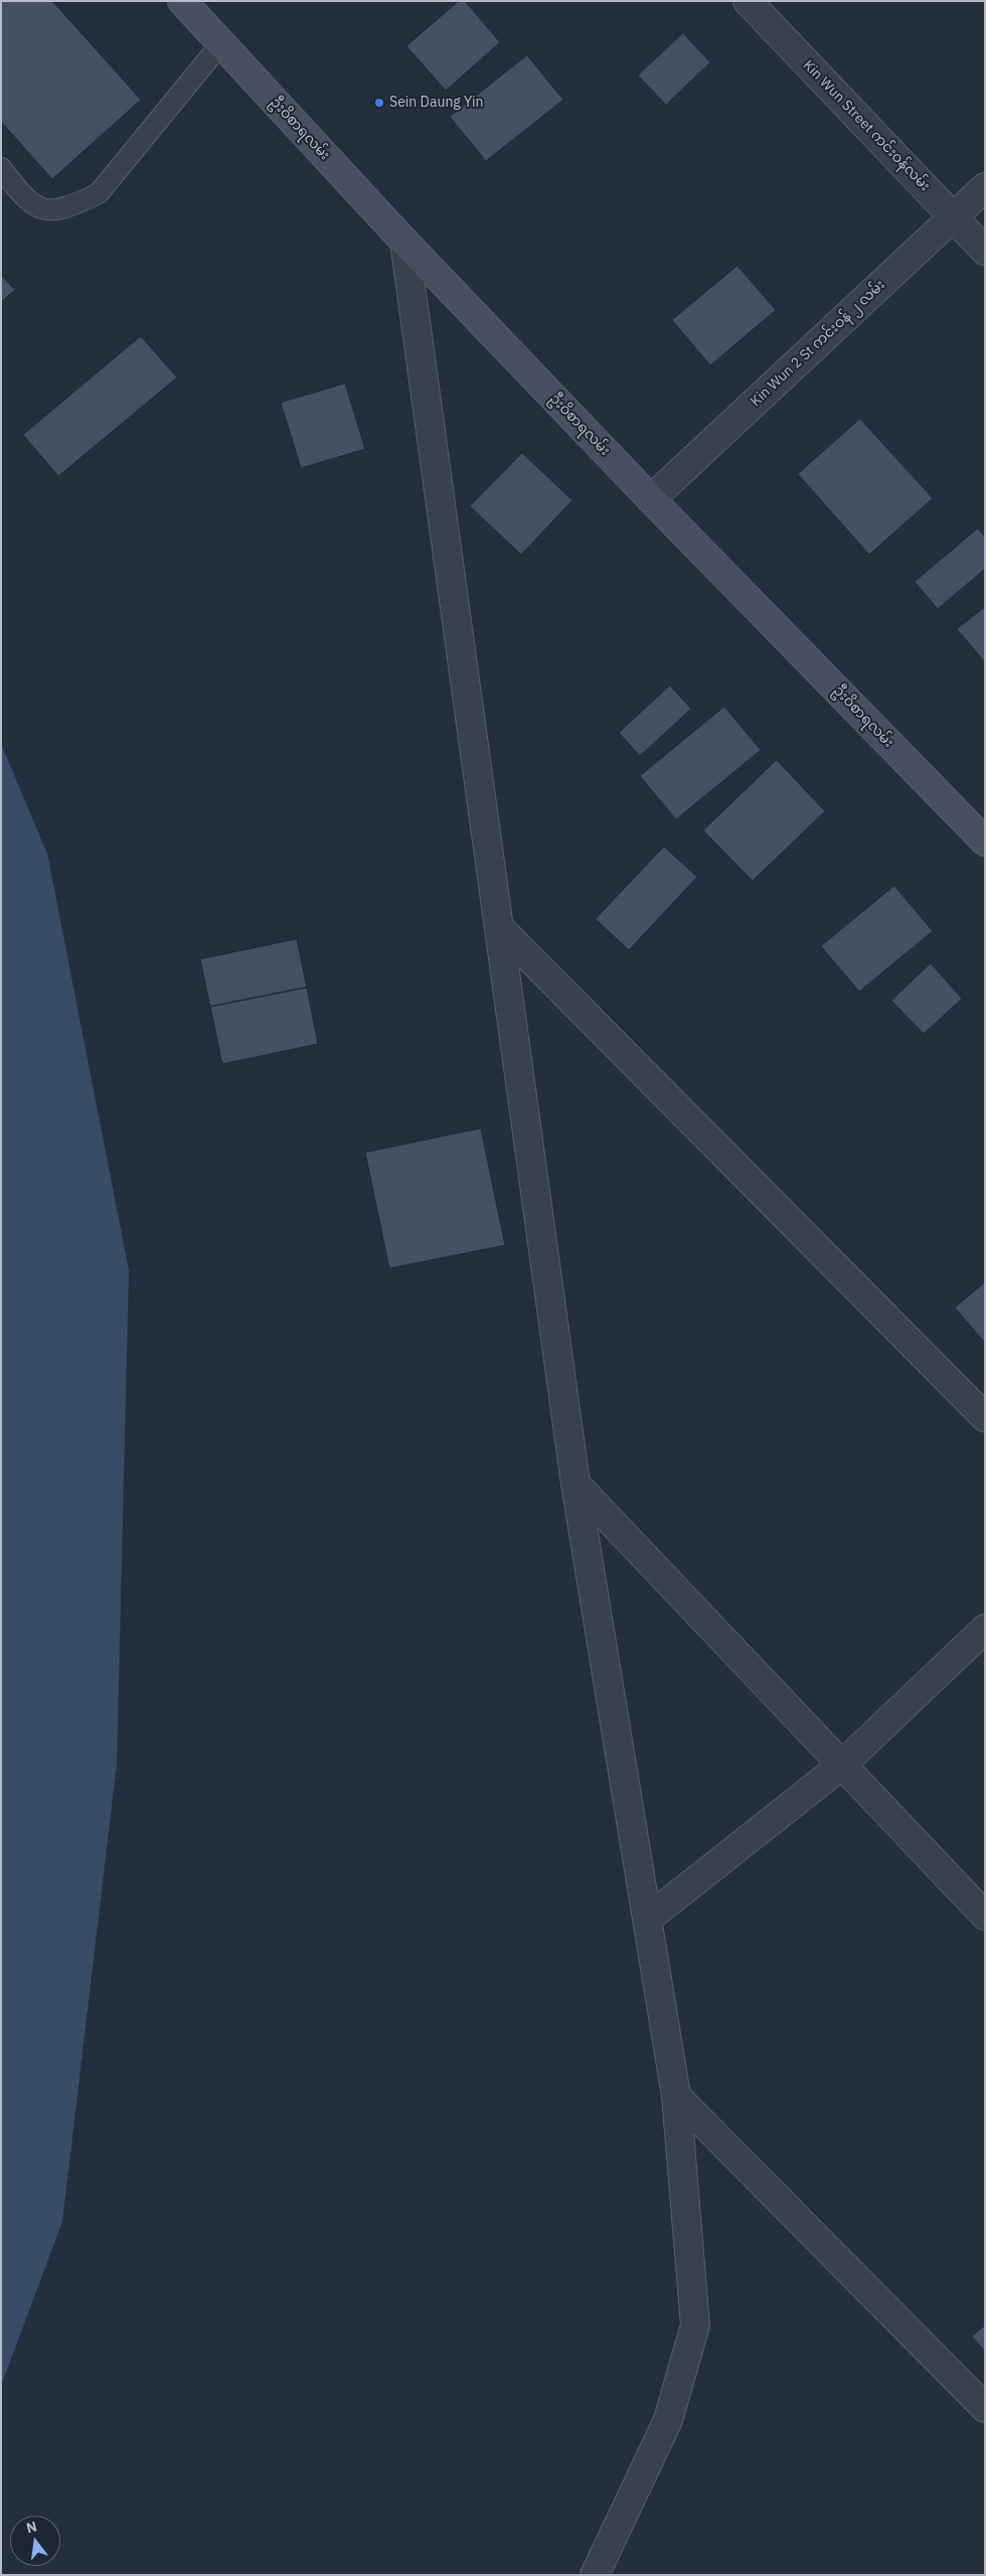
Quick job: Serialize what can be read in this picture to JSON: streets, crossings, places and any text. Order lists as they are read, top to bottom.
{
  "streets": {
    "main road": ["ဦးဝိစာရလမ်း"],
    "street": ["Kin Wun Street ကင်းဝန်လမ်း", "Kin Wun 2 St ကင်းဝန် ၂ လမ်း"]
  },
  "crossings": [
    ["Kin Wun Street ကင်းဝန်လမ်း", "Kin Wun 2 St ကင်းဝန် ၂ လမ်း"],
    ["ဦးဝိစာရလမ်း", "Kin Wun 2 St ကင်းဝန် ၂ လမ်း"]
  ],
  "places": ["Sein Daung Yin"],
  "north": "top"
}
